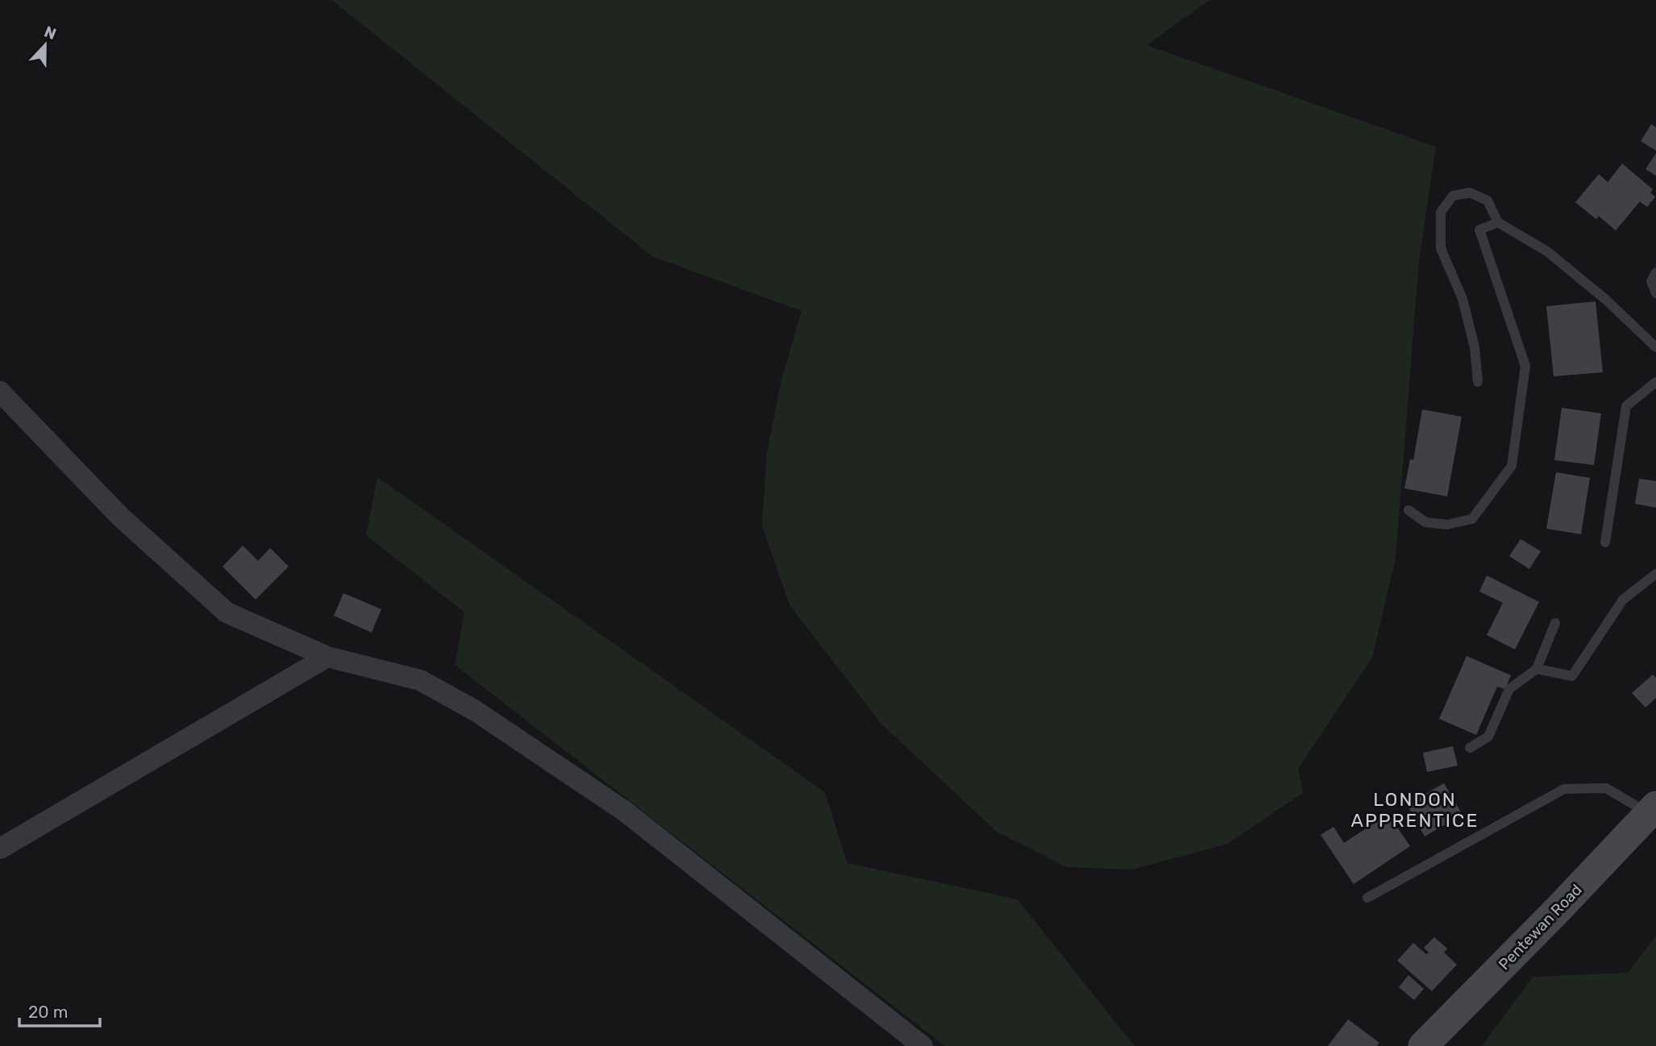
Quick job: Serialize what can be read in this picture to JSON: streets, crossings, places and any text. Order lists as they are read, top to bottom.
{
  "streets": {
    "main road": ["Pentewan Road"]
  },
  "districts": ["LONDON APPRENTICE"],
  "scale_bar": "20 m",
  "north": "top"
}
